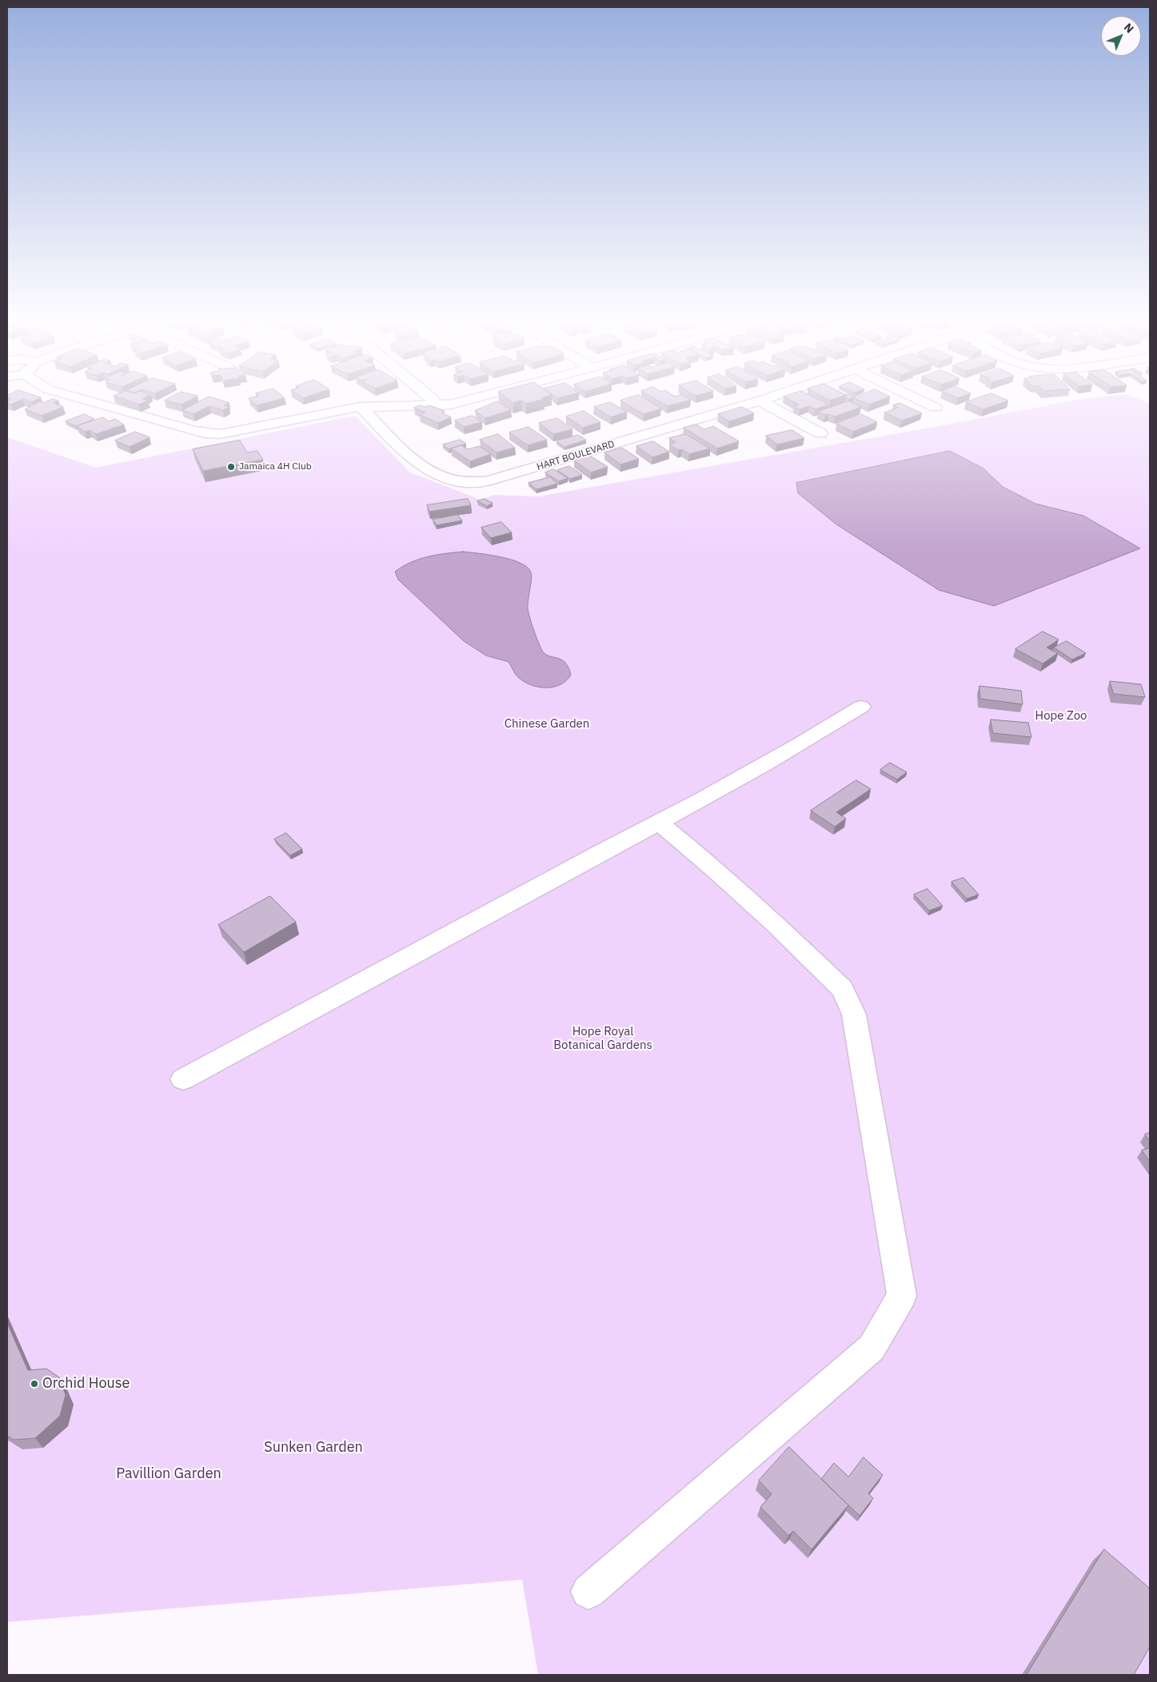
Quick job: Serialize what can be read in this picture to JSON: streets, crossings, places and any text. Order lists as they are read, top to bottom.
{
  "streets": {
    "street": ["HART BOULEVARD"]
  },
  "parks": [
    "Hope Zoo",
    "Chinese Garden",
    "Hope Royal Botanical Gardens",
    "Sunken Garden",
    "Pavillion Garden"
  ],
  "places": ["Jamaica 4H Club", "Orchid House"],
  "north": "top right"
}
